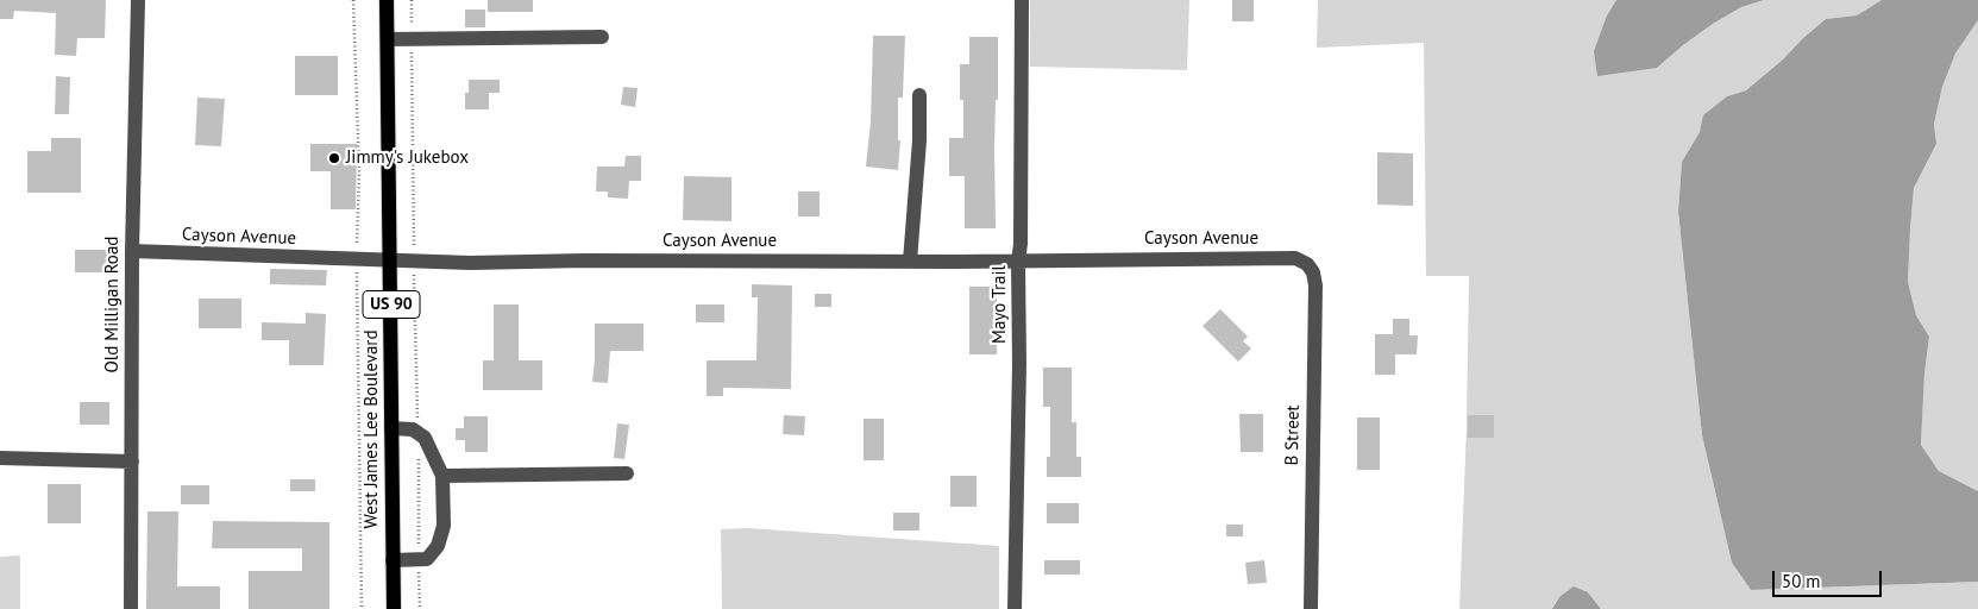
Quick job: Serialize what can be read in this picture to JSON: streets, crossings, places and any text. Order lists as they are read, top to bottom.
{
  "streets": {
    "main road": ["US 90", "West James Lee Boulevard"],
    "street": [
      "Cayson Avenue",
      "Old Milligan Road",
      "Mayo Trail",
      "B Street"
    ]
  },
  "crossings": [
    ["Cayson Avenue", "Old Milligan Road"],
    ["Cayson Avenue", "Mayo Trail"],
    ["Cayson Avenue", "West James Lee Boulevard"],
    ["Cayson Avenue", "B Street"]
  ],
  "places": ["Jimmy's Jukebox"],
  "scale_bar": "50 m"
}
